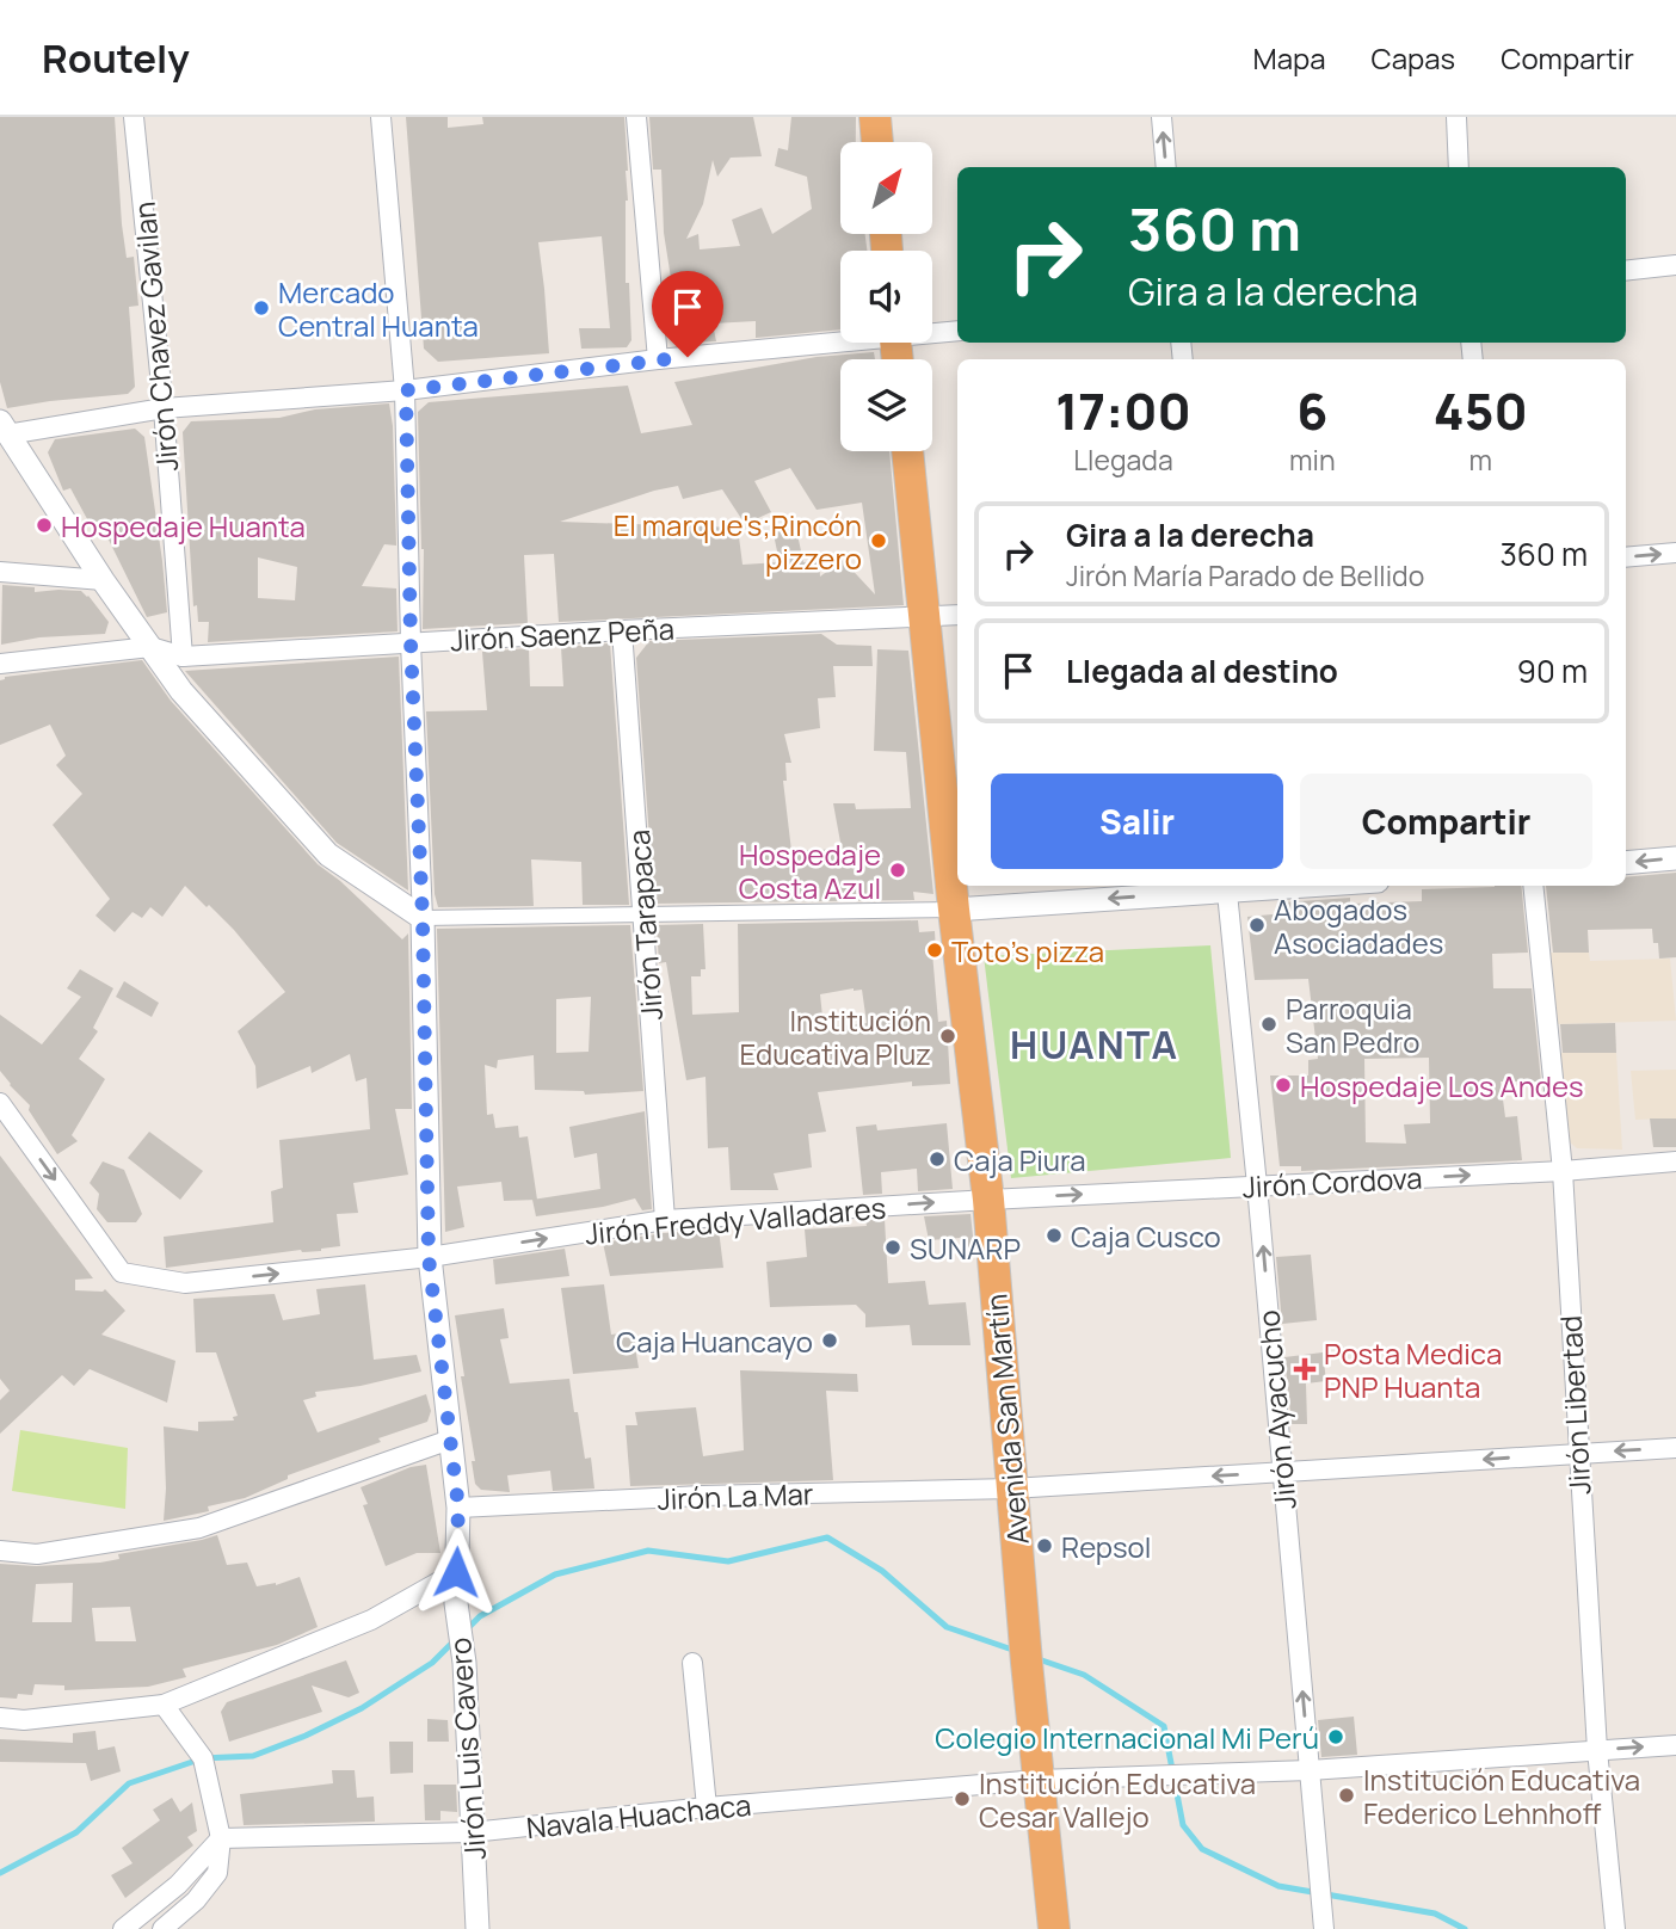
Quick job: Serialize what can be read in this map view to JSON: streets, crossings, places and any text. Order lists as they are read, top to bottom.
{
  "streets": {
    "highway": ["Avenida San Martín"],
    "street": [
      "Jirón Chavez Gavilan",
      "Jirón Saenz Peña",
      "Jirón Tarapaca",
      "Jirón Cordova",
      "Jirón Freddy Valladares",
      "Jirón Libertad",
      "Jirón Ayacucho",
      "Jirón La Mar",
      "Jirón Luis Cavero",
      "Navala Huachaca"
    ]
  },
  "crossings": [
    ["Jirón Chavez Gavilan", "Jirón Saenz Peña"],
    ["Jirón Saenz Peña", "Jirón Tarapaca"],
    ["Jirón Saenz Peña", "Avenida San Martín"],
    ["Jirón Saenz Peña", "Jirón Luis Cavero"],
    ["Jirón Tarapaca", "Jirón Freddy Valladares"],
    ["Jirón Cordova", "Jirón Freddy Valladares"],
    ["Jirón Cordova", "Jirón Libertad"],
    ["Jirón Cordova", "Jirón Ayacucho"],
    ["Jirón Cordova", "Avenida San Martín"],
    ["Jirón Freddy Valladares", "Avenida San Martín"],
    ["Jirón Freddy Valladares", "Jirón Luis Cavero"],
    ["Jirón Libertad", "Jirón La Mar"],
    ["Jirón Libertad", "Navala Huachaca"],
    ["Jirón Ayacucho", "Jirón La Mar"],
    ["Jirón Ayacucho", "Navala Huachaca"],
    ["Avenida San Martín", "Jirón La Mar"],
    ["Avenida San Martín", "Navala Huachaca"],
    ["Jirón La Mar", "Jirón Luis Cavero"],
    ["Jirón Luis Cavero", "Navala Huachaca"]
  ],
  "one_way": [
    "Jirón Cordova",
    "Jirón Freddy Valladares",
    "Jirón Ayacucho",
    "Jirón La Mar"
  ],
  "districts": ["HUANTA"],
  "places": {
    "other": [
      "Mercado Central Huanta",
      "Hospedaje Huanta",
      "El marque's;Rincón pizzero",
      "Hospedaje Costa Azul",
      "Abogados Asociadades",
      "Toto's pizza",
      "Parroquia San Pedro",
      "Institución Educativa Pluz",
      "Hospedaje Los Andes",
      "Caja Piura",
      "Caja Cusco",
      "SUNARP",
      "Caja Huancayo",
      "Repsol",
      "Colegio Internacional Mi Perú",
      "Institución Educativa Federico Lehnhoff",
      "Institución Educativa Cesar Vallejo"
    ],
    "health": ["Posta Medica PNP Huanta"]
  },
  "north": "top right",
  "page": {
    "header": "Routely",
    "nav": ["Mapa", "Capas", "Compartir"],
    "turn": ["360 m", "Gira a la derecha"],
    "eta": [
      "17:00",
      "Llegada",
      "6",
      "min",
      "450",
      "m"
    ],
    "list": [
      {
        "name": "Gira a la derecha",
        "note": "Jirón María Parado de Bellido",
        "value": "360 m"
      },
      {
        "name": "Llegada al destino",
        "value": "90 m"
      }
    ],
    "buttons": ["Salir", "Compartir"]
  }
}
